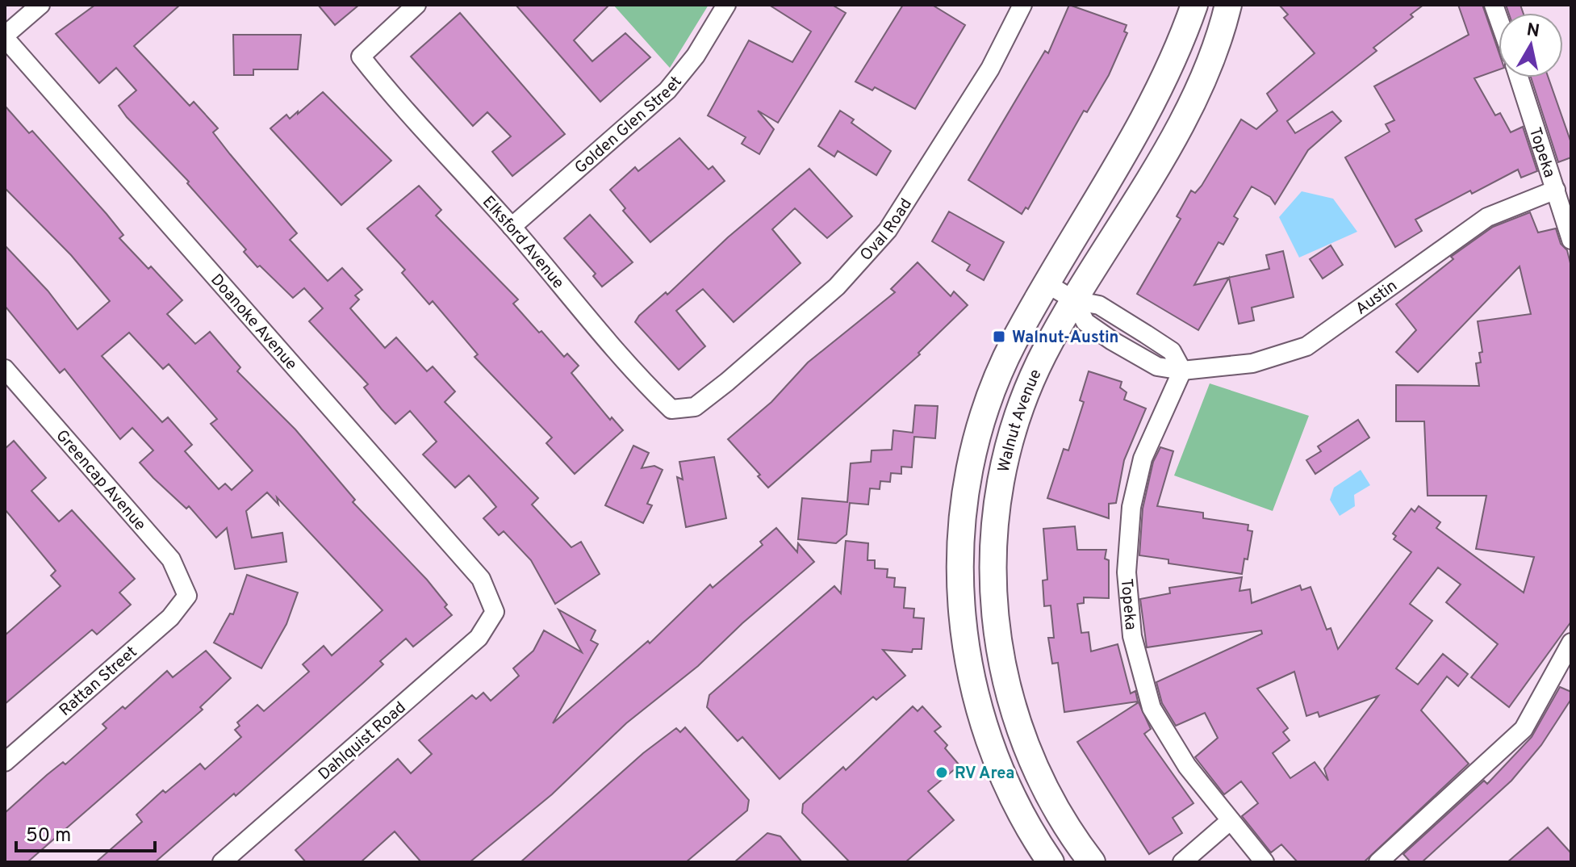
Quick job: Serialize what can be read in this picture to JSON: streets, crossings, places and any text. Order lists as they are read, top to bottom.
{
  "streets": {
    "main road": ["Walnut Avenue"],
    "street": [
      "Golden Glen Street",
      "Topeka",
      "Oval Road",
      "Elksford Avenue",
      "Austin",
      "Doanoke Avenue",
      "Greencap Avenue",
      "Rattan Street",
      "Dahlquist Road"
    ]
  },
  "crossings": [
    ["Golden Glen Street", "Elksford Avenue"],
    ["Topeka", "Austin"],
    ["Oval Road", "Elksford Avenue"],
    ["Doanoke Avenue", "Dahlquist Road"],
    ["Greencap Avenue", "Rattan Street"]
  ],
  "places": {
    "transit": ["Walnut-Austin"],
    "other": ["RV Area"]
  },
  "scale_bar": "50 m",
  "north": "top"
}
